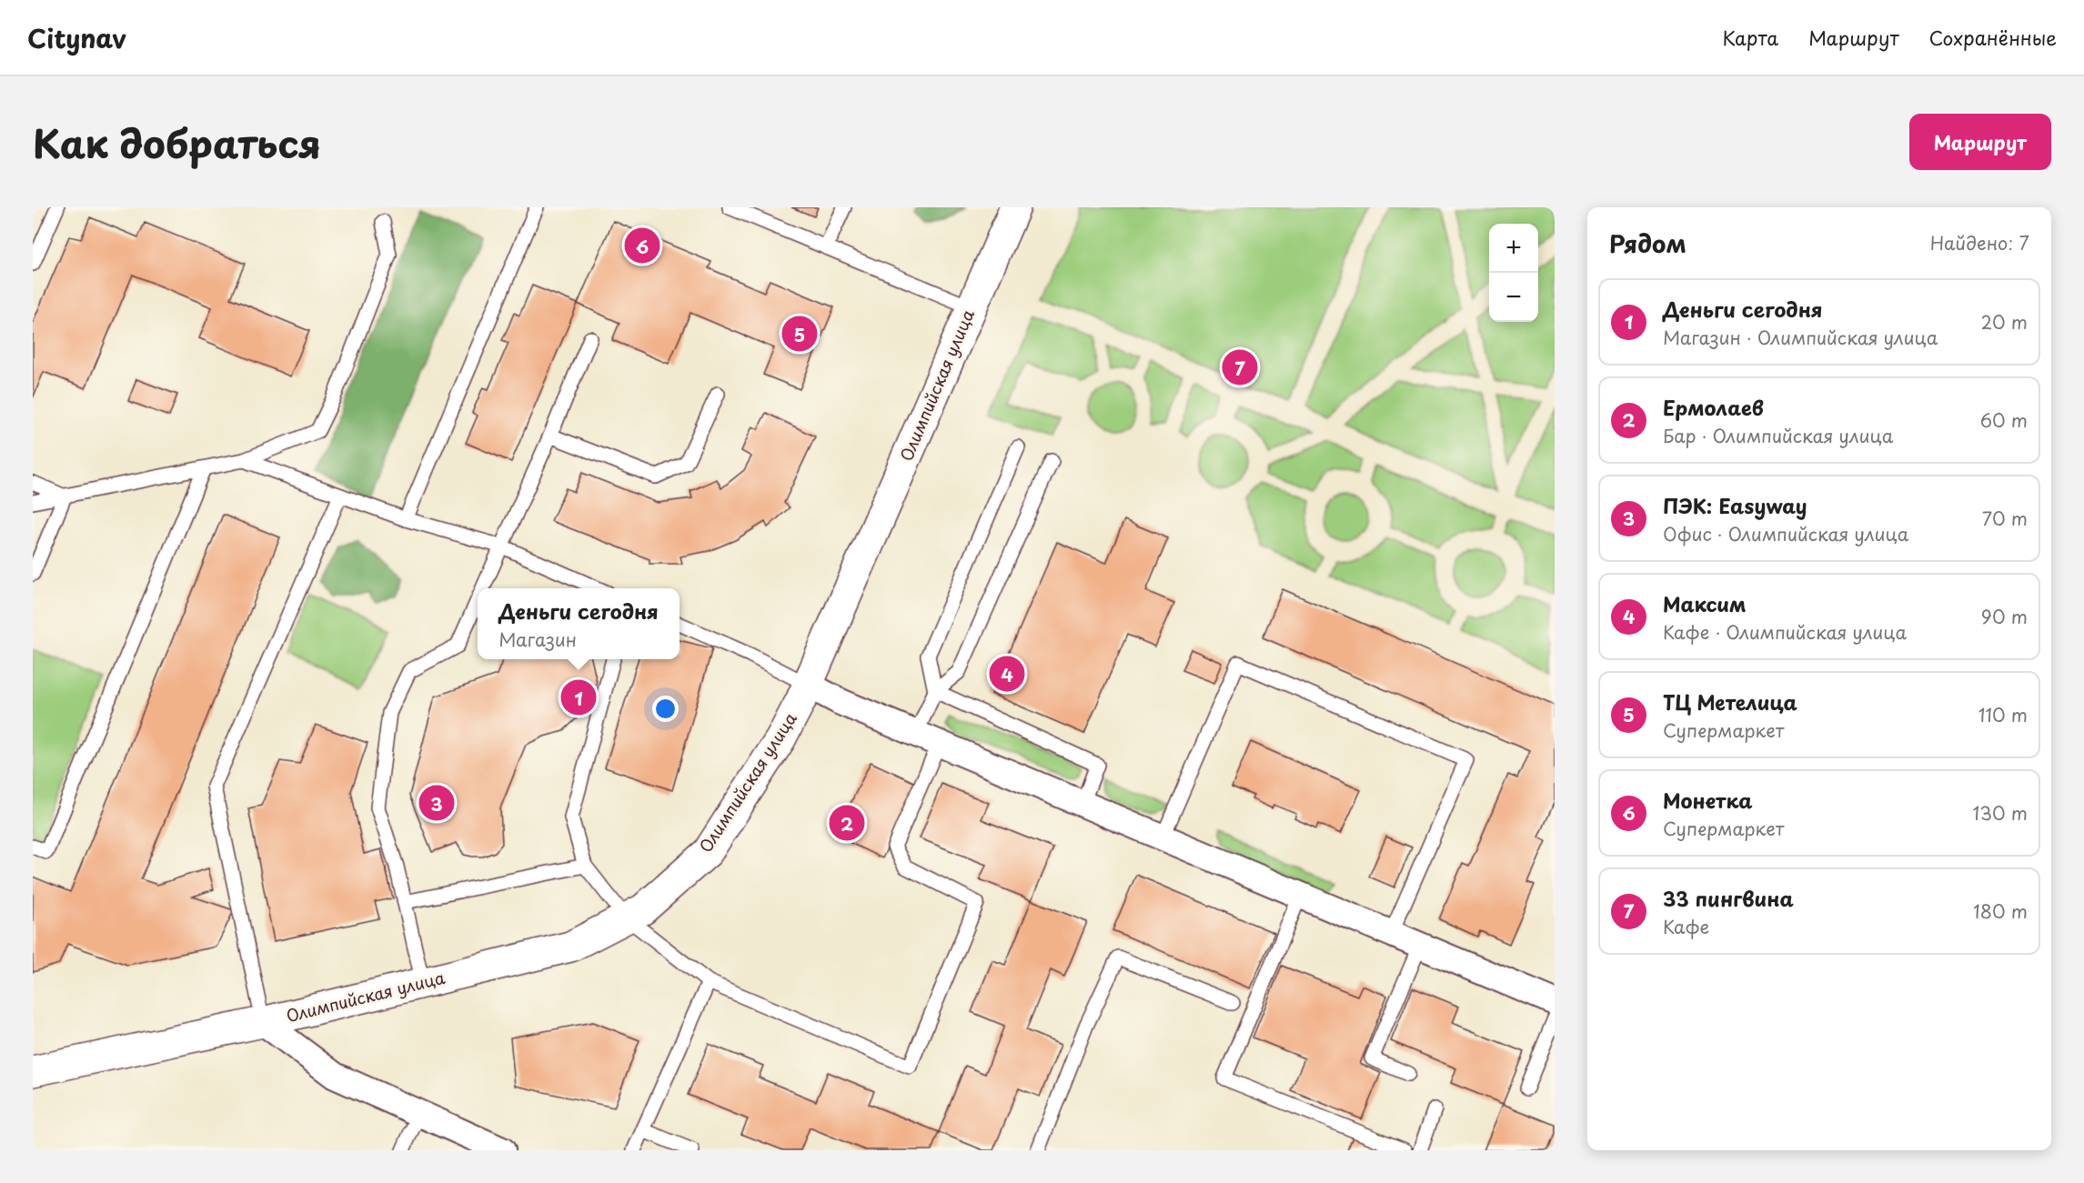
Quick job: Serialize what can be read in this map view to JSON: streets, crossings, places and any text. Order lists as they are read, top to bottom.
{
  "streets": {
    "street": ["Олимпийская улица"]
  },
  "page": {
    "header": "Citynav",
    "nav": ["Карта", "Маршрут", "Сохранённые"],
    "title": "Как добраться",
    "buttons": "Маршрут",
    "heading": ["Рядом", "Найдено: 7"],
    "map_buttons": ["+", "−"],
    "pins": [
      "6",
      "5",
      "7",
      "4",
      "1",
      "3",
      "2"
    ],
    "list": [
      {
        "mark": "1",
        "name": "Деньги сегодня",
        "note": "Магазин · Олимпийская улица",
        "value": "20 m"
      },
      {
        "mark": "2",
        "name": "Ермолаев",
        "note": "Бар · Олимпийская улица",
        "value": "60 m"
      },
      {
        "mark": "3",
        "name": "ПЭК: Easyway",
        "note": "Офис · Олимпийская улица",
        "value": "70 m"
      },
      {
        "mark": "4",
        "name": "Максим",
        "note": "Кафе · Олимпийская улица",
        "value": "90 m"
      },
      {
        "mark": "5",
        "name": "ТЦ Метелица",
        "note": "Супермаркет",
        "value": "110 m"
      },
      {
        "mark": "6",
        "name": "Монетка",
        "note": "Супермаркет",
        "value": "130 m"
      },
      {
        "mark": "7",
        "name": "33 пингвина",
        "note": "Кафе",
        "value": "180 m"
      }
    ],
    "popup": ["Деньги сегодня", "Магазин"]
  }
}
